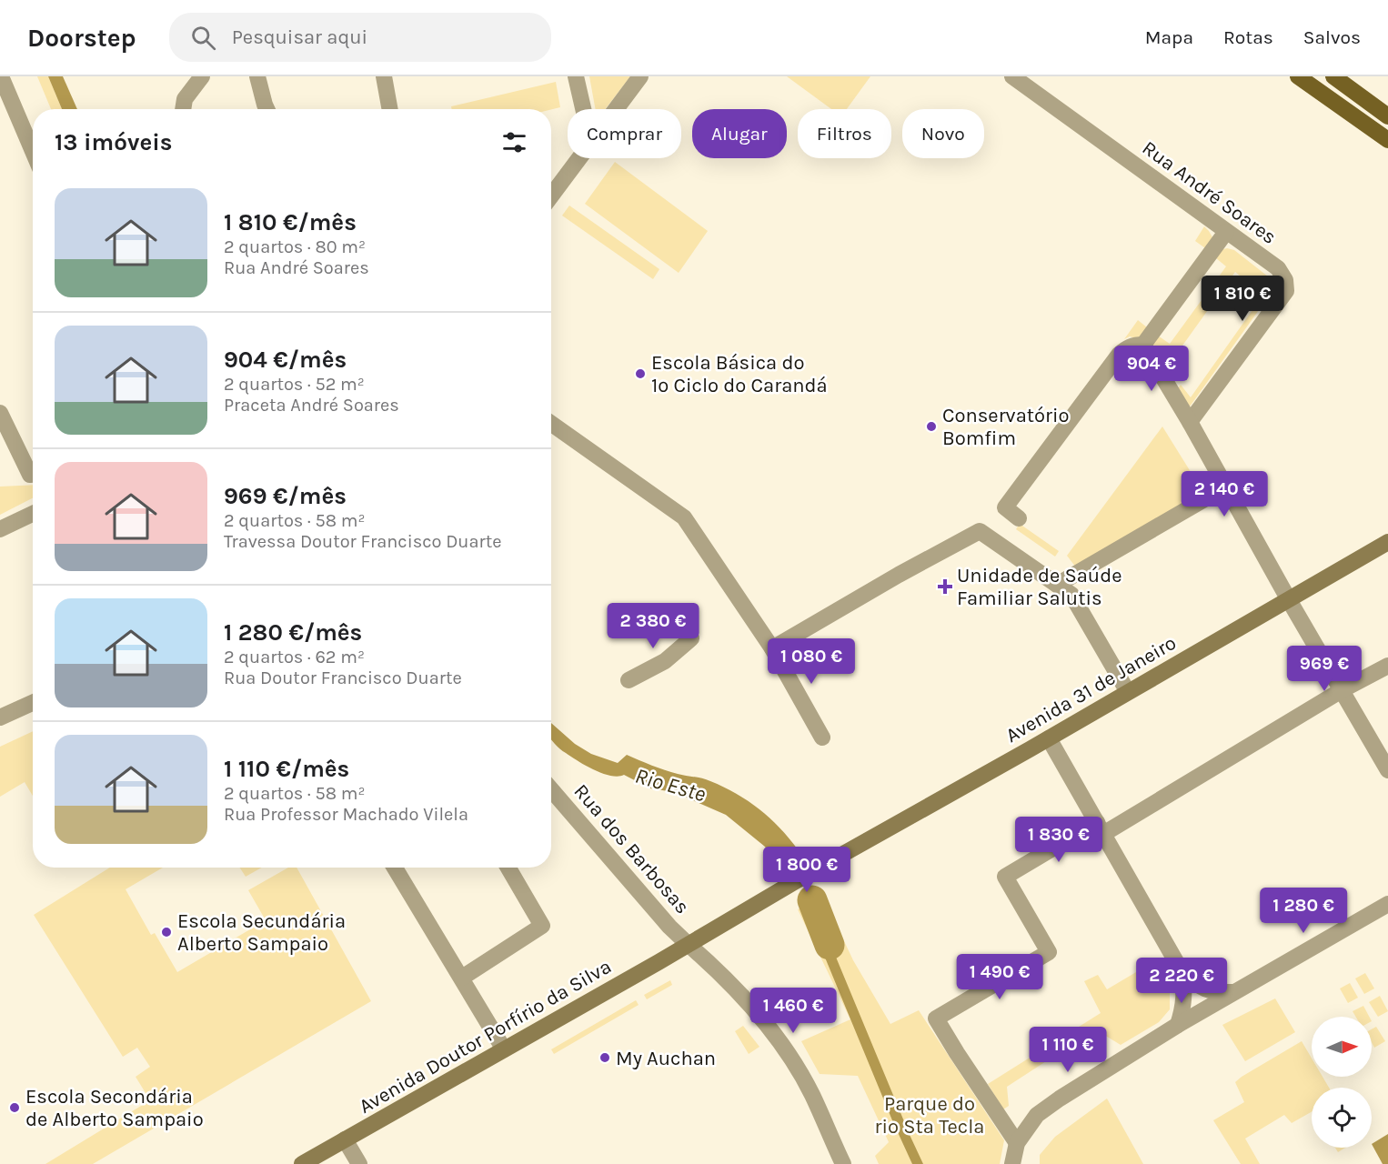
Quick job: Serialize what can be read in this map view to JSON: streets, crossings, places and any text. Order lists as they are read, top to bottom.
{
  "streets": {
    "main road": ["Avenida 31 de Janeiro", "Avenida Doutor Porfírio da Silva"],
    "street": ["Rua André Soares", "Rua dos Barbosas"]
  },
  "crossings": [
    ["Avenida 31 de Janeiro", "Avenida Doutor Porfírio da Silva"],
    ["Rua dos Barbosas", "Avenida Doutor Porfírio da Silva"]
  ],
  "water": ["Rio Este"],
  "parks": ["Parque do rio Sta Tecla"],
  "places": {
    "other": [
      "Escola Básica do 1º Ciclo do Carandá",
      "Conservatório Bomfim",
      "Escola Secundária Alberto Sampaio",
      "My Auchan",
      "Escola Secondária de Alberto Sampaio"
    ],
    "health": ["Unidade de Saúde Familiar Salutis"]
  },
  "north": "right",
  "page": {
    "header": "Doorstep",
    "search": "Pesquisar aqui",
    "nav": ["Mapa", "Rotas", "Salvos"],
    "chip": [
      "Comprar",
      "Alugar",
      "Filtros",
      "Novo"
    ],
    "heading": "13 imóveis",
    "list": [
      {
        "name": "1 810 €/mês",
        "note": "2 quartos · 80 m² · Rua André Soares"
      },
      {
        "name": "904 €/mês",
        "note": "2 quartos · 52 m² · Praceta André Soares"
      },
      {
        "name": "969 €/mês",
        "note": "2 quartos · 58 m² · Travessa Doutor Francisco Duarte"
      },
      {
        "name": "1 280 €/mês",
        "note": "2 quartos · 62 m² · Rua Doutor Francisco Duarte"
      },
      {
        "name": "1 110 €/mês",
        "note": "2 quartos · 58 m² · Rua Professor Machado Vilela"
      }
    ],
    "price": [
      "1 810 €",
      "904 €",
      "2 140 €",
      "2 380 €",
      "1 080 €",
      "969 €",
      "1 830 €",
      "1 800 €",
      "1 280 €",
      "1 490 €",
      "2 220 €",
      "1 460 €",
      "1 110 €"
    ]
  }
}
